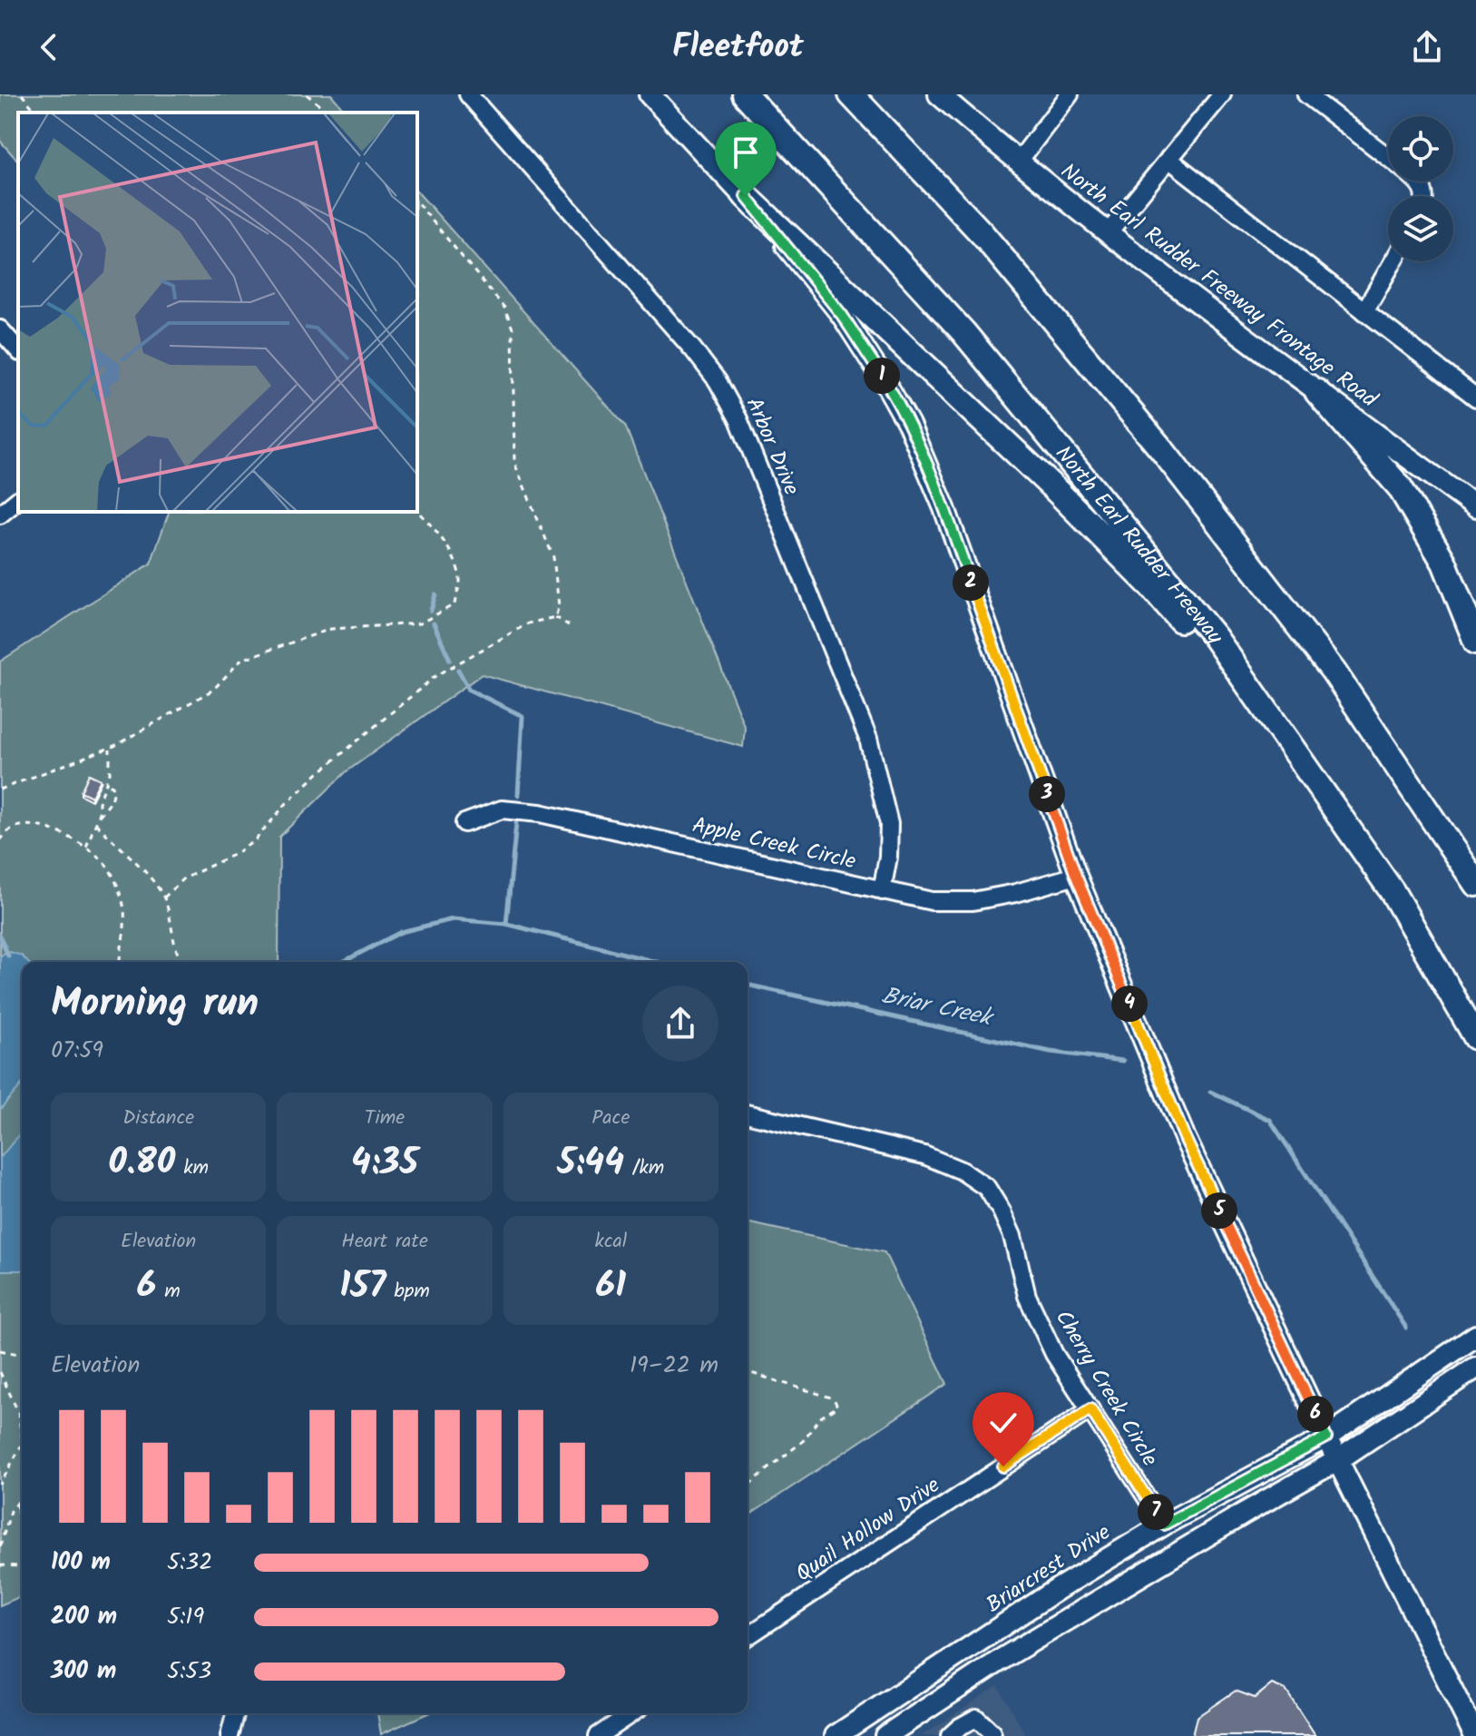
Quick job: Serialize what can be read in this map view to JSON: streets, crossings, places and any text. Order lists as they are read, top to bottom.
{
  "streets": {
    "highway": ["North Earl Rudder Freeway"],
    "main road": ["North Earl Rudder Freeway Frontage Road", "Briarcrest Drive"],
    "street": [
      "Arbor Drive",
      "Apple Creek Circle",
      "Cherry Creek Circle",
      "Quail Hollow Drive"
    ]
  },
  "crossings": [
    ["Arbor Drive", "Apple Creek Circle"],
    ["Cherry Creek Circle", "Quail Hollow Drive"],
    ["Cherry Creek Circle", "Briarcrest Drive"]
  ],
  "water": ["Briar Creek"],
  "page": {
    "header": "Fleetfoot",
    "pins": [
      "1",
      "2",
      "3",
      "4",
      "5",
      "6",
      "7"
    ],
    "heading": ["Morning run", "07:59"],
    "stats": [
      ["Distance", "0.80 km"],
      ["Time", "4:35"],
      ["Pace", "5:44 /km"],
      ["Elevation", "6 m"],
      ["Heart rate", "157 bpm"],
      ["kcal", "61"]
    ],
    "chart": ["Elevation", "19–22 m"],
    "list": [
      {
        "name": "100 m",
        "note": "5:32"
      },
      {
        "name": "200 m",
        "note": "5:19"
      },
      {
        "name": "300 m",
        "note": "5:53"
      }
    ]
  }
}
